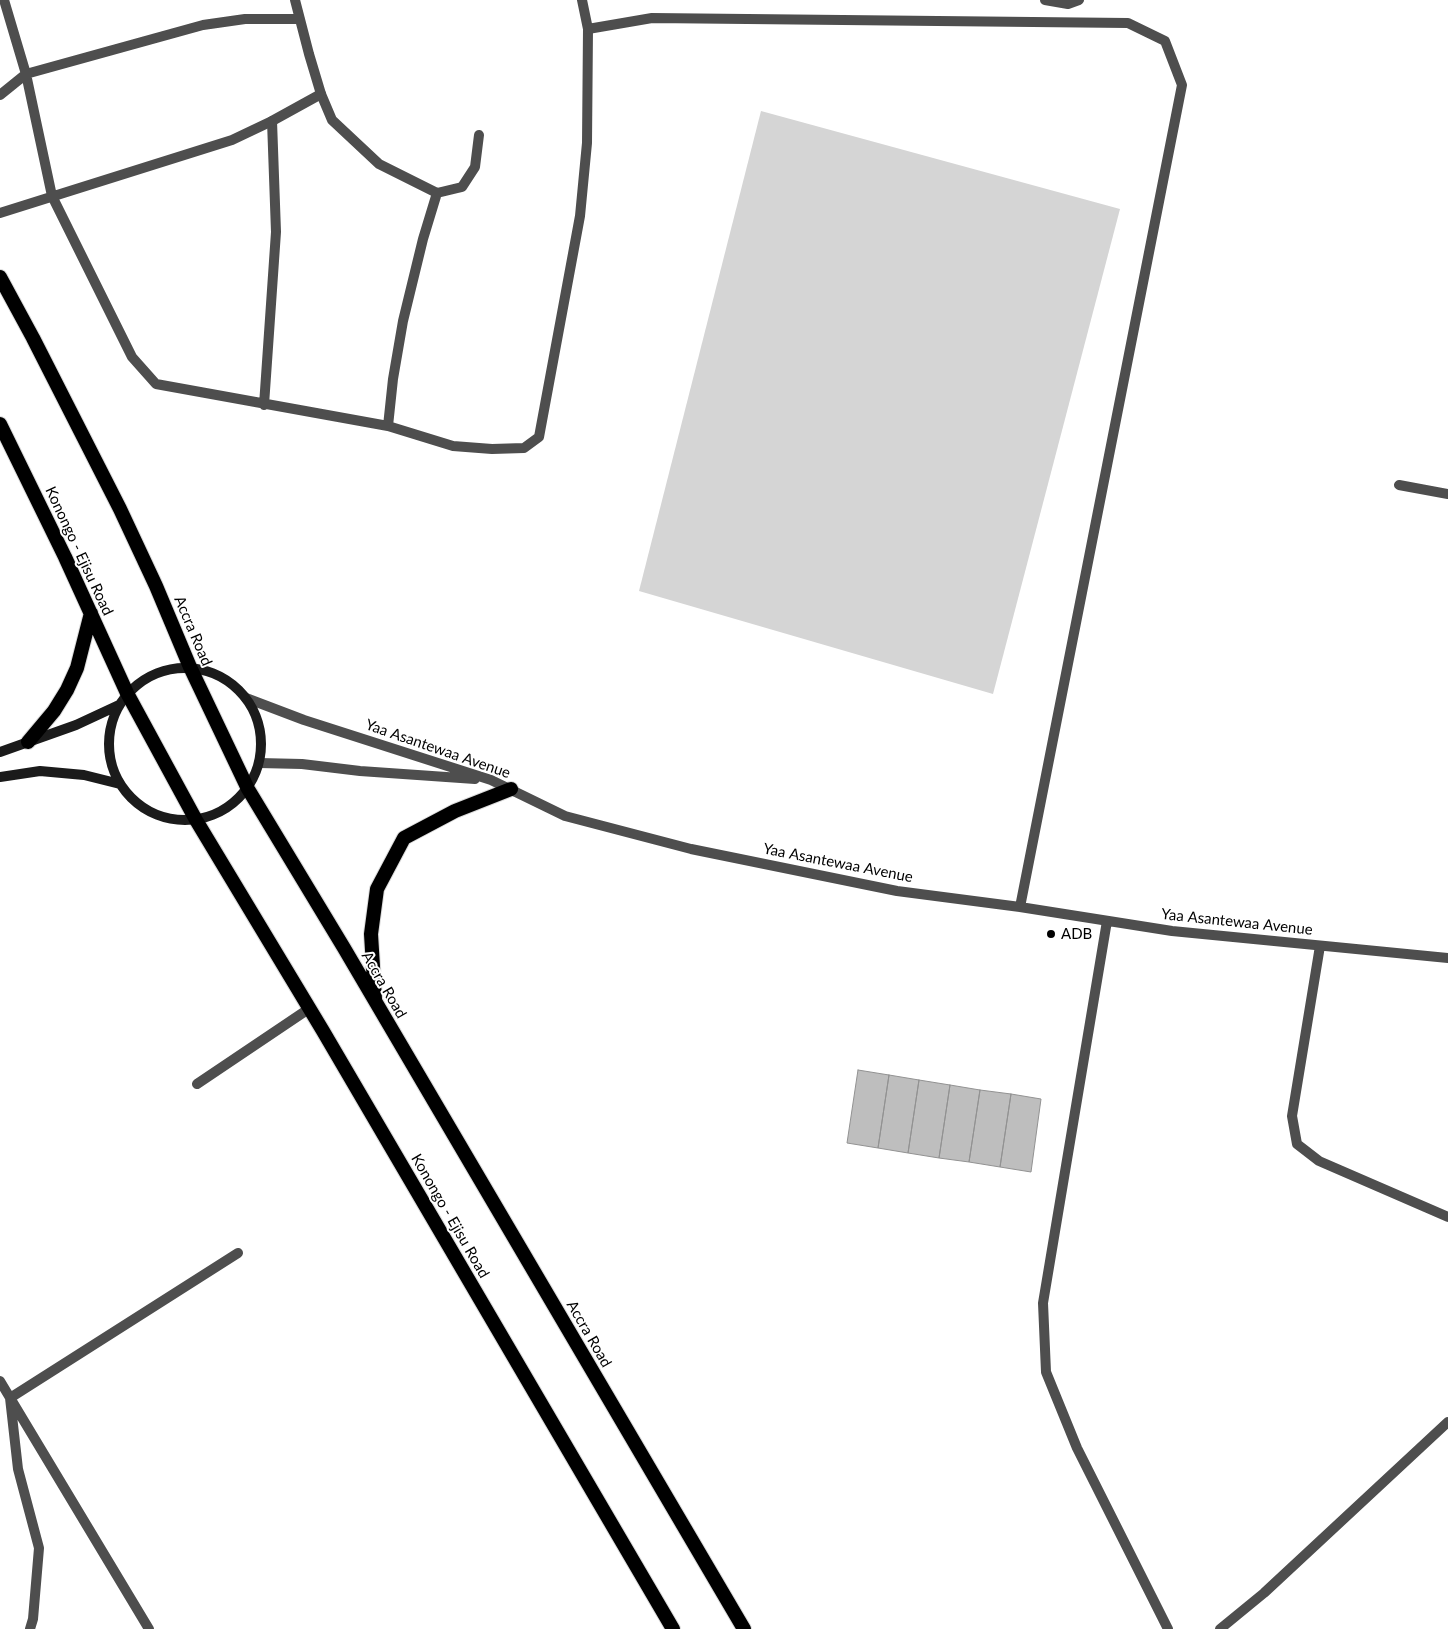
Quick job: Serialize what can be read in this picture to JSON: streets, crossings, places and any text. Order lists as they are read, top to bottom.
{
  "streets": {
    "highway": ["Konongo - Ejisu Road", "Accra Road"],
    "street": ["Yaa Asantewaa Avenue"]
  },
  "places": ["ADB"]
}
